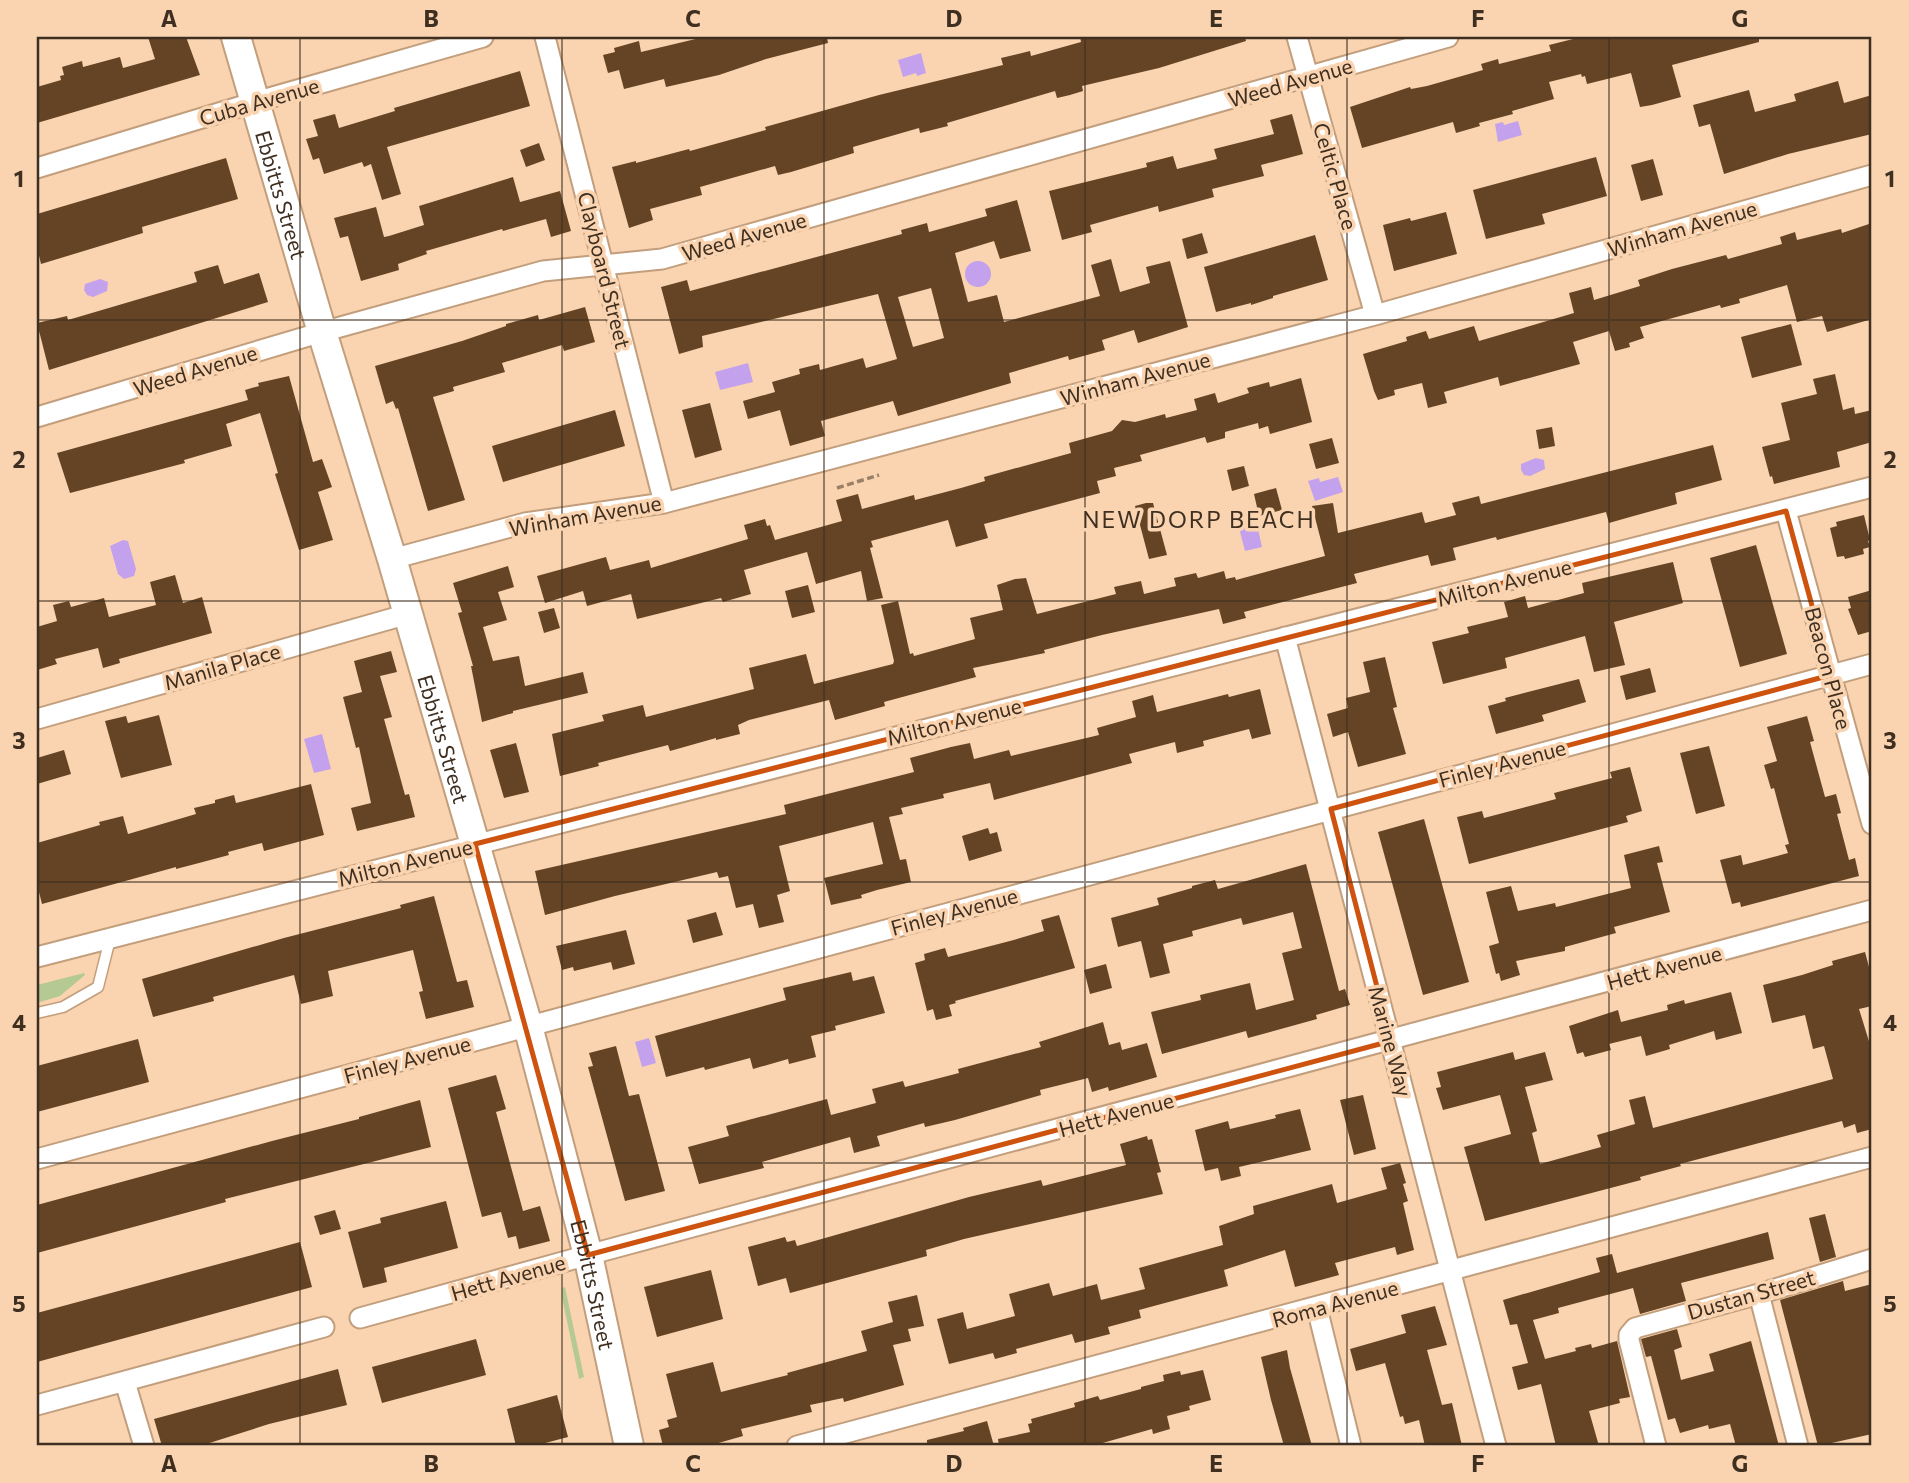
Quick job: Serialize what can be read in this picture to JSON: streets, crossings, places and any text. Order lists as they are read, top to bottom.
{
  "streets": {
    "street": [
      "Weed Avenue",
      "Cuba Avenue",
      "Celtic Place",
      "Ebbitts Street",
      "Winham Avenue",
      "Clayboard Street",
      "Milton Avenue",
      "Manila Place",
      "Beacon Place",
      "Finley Avenue",
      "Hett Avenue",
      "Marine Way",
      "Dustan Street",
      "Roma Avenue"
    ]
  },
  "crossings": [
    ["Weed Avenue", "Celtic Place"],
    ["Weed Avenue", "Ebbitts Street"],
    ["Weed Avenue", "Clayboard Street"],
    ["Cuba Avenue", "Ebbitts Street"],
    ["Celtic Place", "Winham Avenue"],
    ["Ebbitts Street", "Winham Avenue"],
    ["Ebbitts Street", "Milton Avenue"],
    ["Ebbitts Street", "Manila Place"],
    ["Ebbitts Street", "Finley Avenue"],
    ["Ebbitts Street", "Hett Avenue"],
    ["Winham Avenue", "Clayboard Street"],
    ["Milton Avenue", "Beacon Place"],
    ["Milton Avenue", "Marine Way"],
    ["Beacon Place", "Finley Avenue"],
    ["Finley Avenue", "Marine Way"],
    ["Hett Avenue", "Marine Way"],
    ["Marine Way", "Roma Avenue"]
  ],
  "districts": ["NEW DORP BEACH"],
  "grid": {
    "columns": [
      "A",
      "B",
      "C",
      "D",
      "E",
      "F",
      "G"
    ],
    "rows": [
      "1",
      "2",
      "3",
      "4",
      "5"
    ]
  }
}
